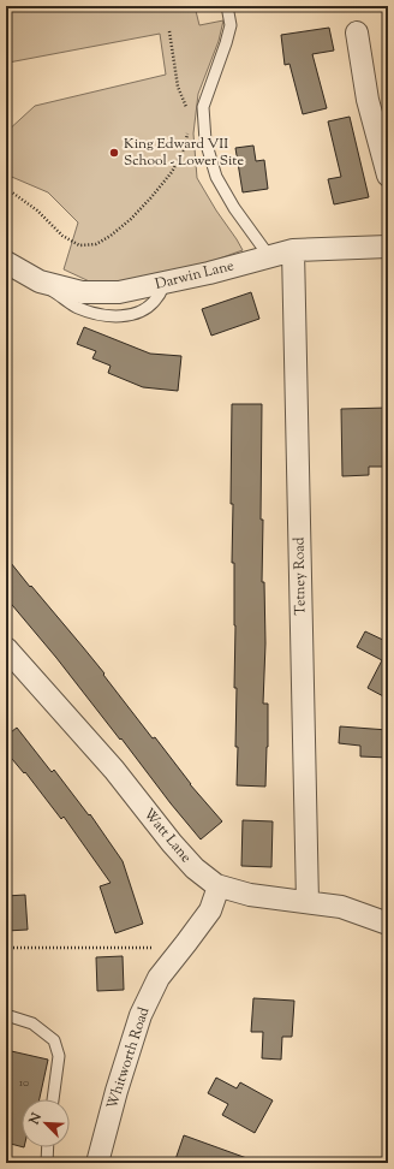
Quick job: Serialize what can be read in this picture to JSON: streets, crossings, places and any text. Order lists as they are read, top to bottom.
{
  "streets": {
    "street": [
      "Darwin Lane",
      "Tetney Road",
      "Watt Lane",
      "Whitworth Road"
    ]
  },
  "crossings": [
    ["Darwin Lane", "Tetney Road"],
    ["Tetney Road", "Watt Lane"],
    ["Watt Lane", "Whitworth Road"]
  ],
  "places": ["King Edward VII School - Lower Site"],
  "house_numbers": ["10"],
  "north": "top left"
}
